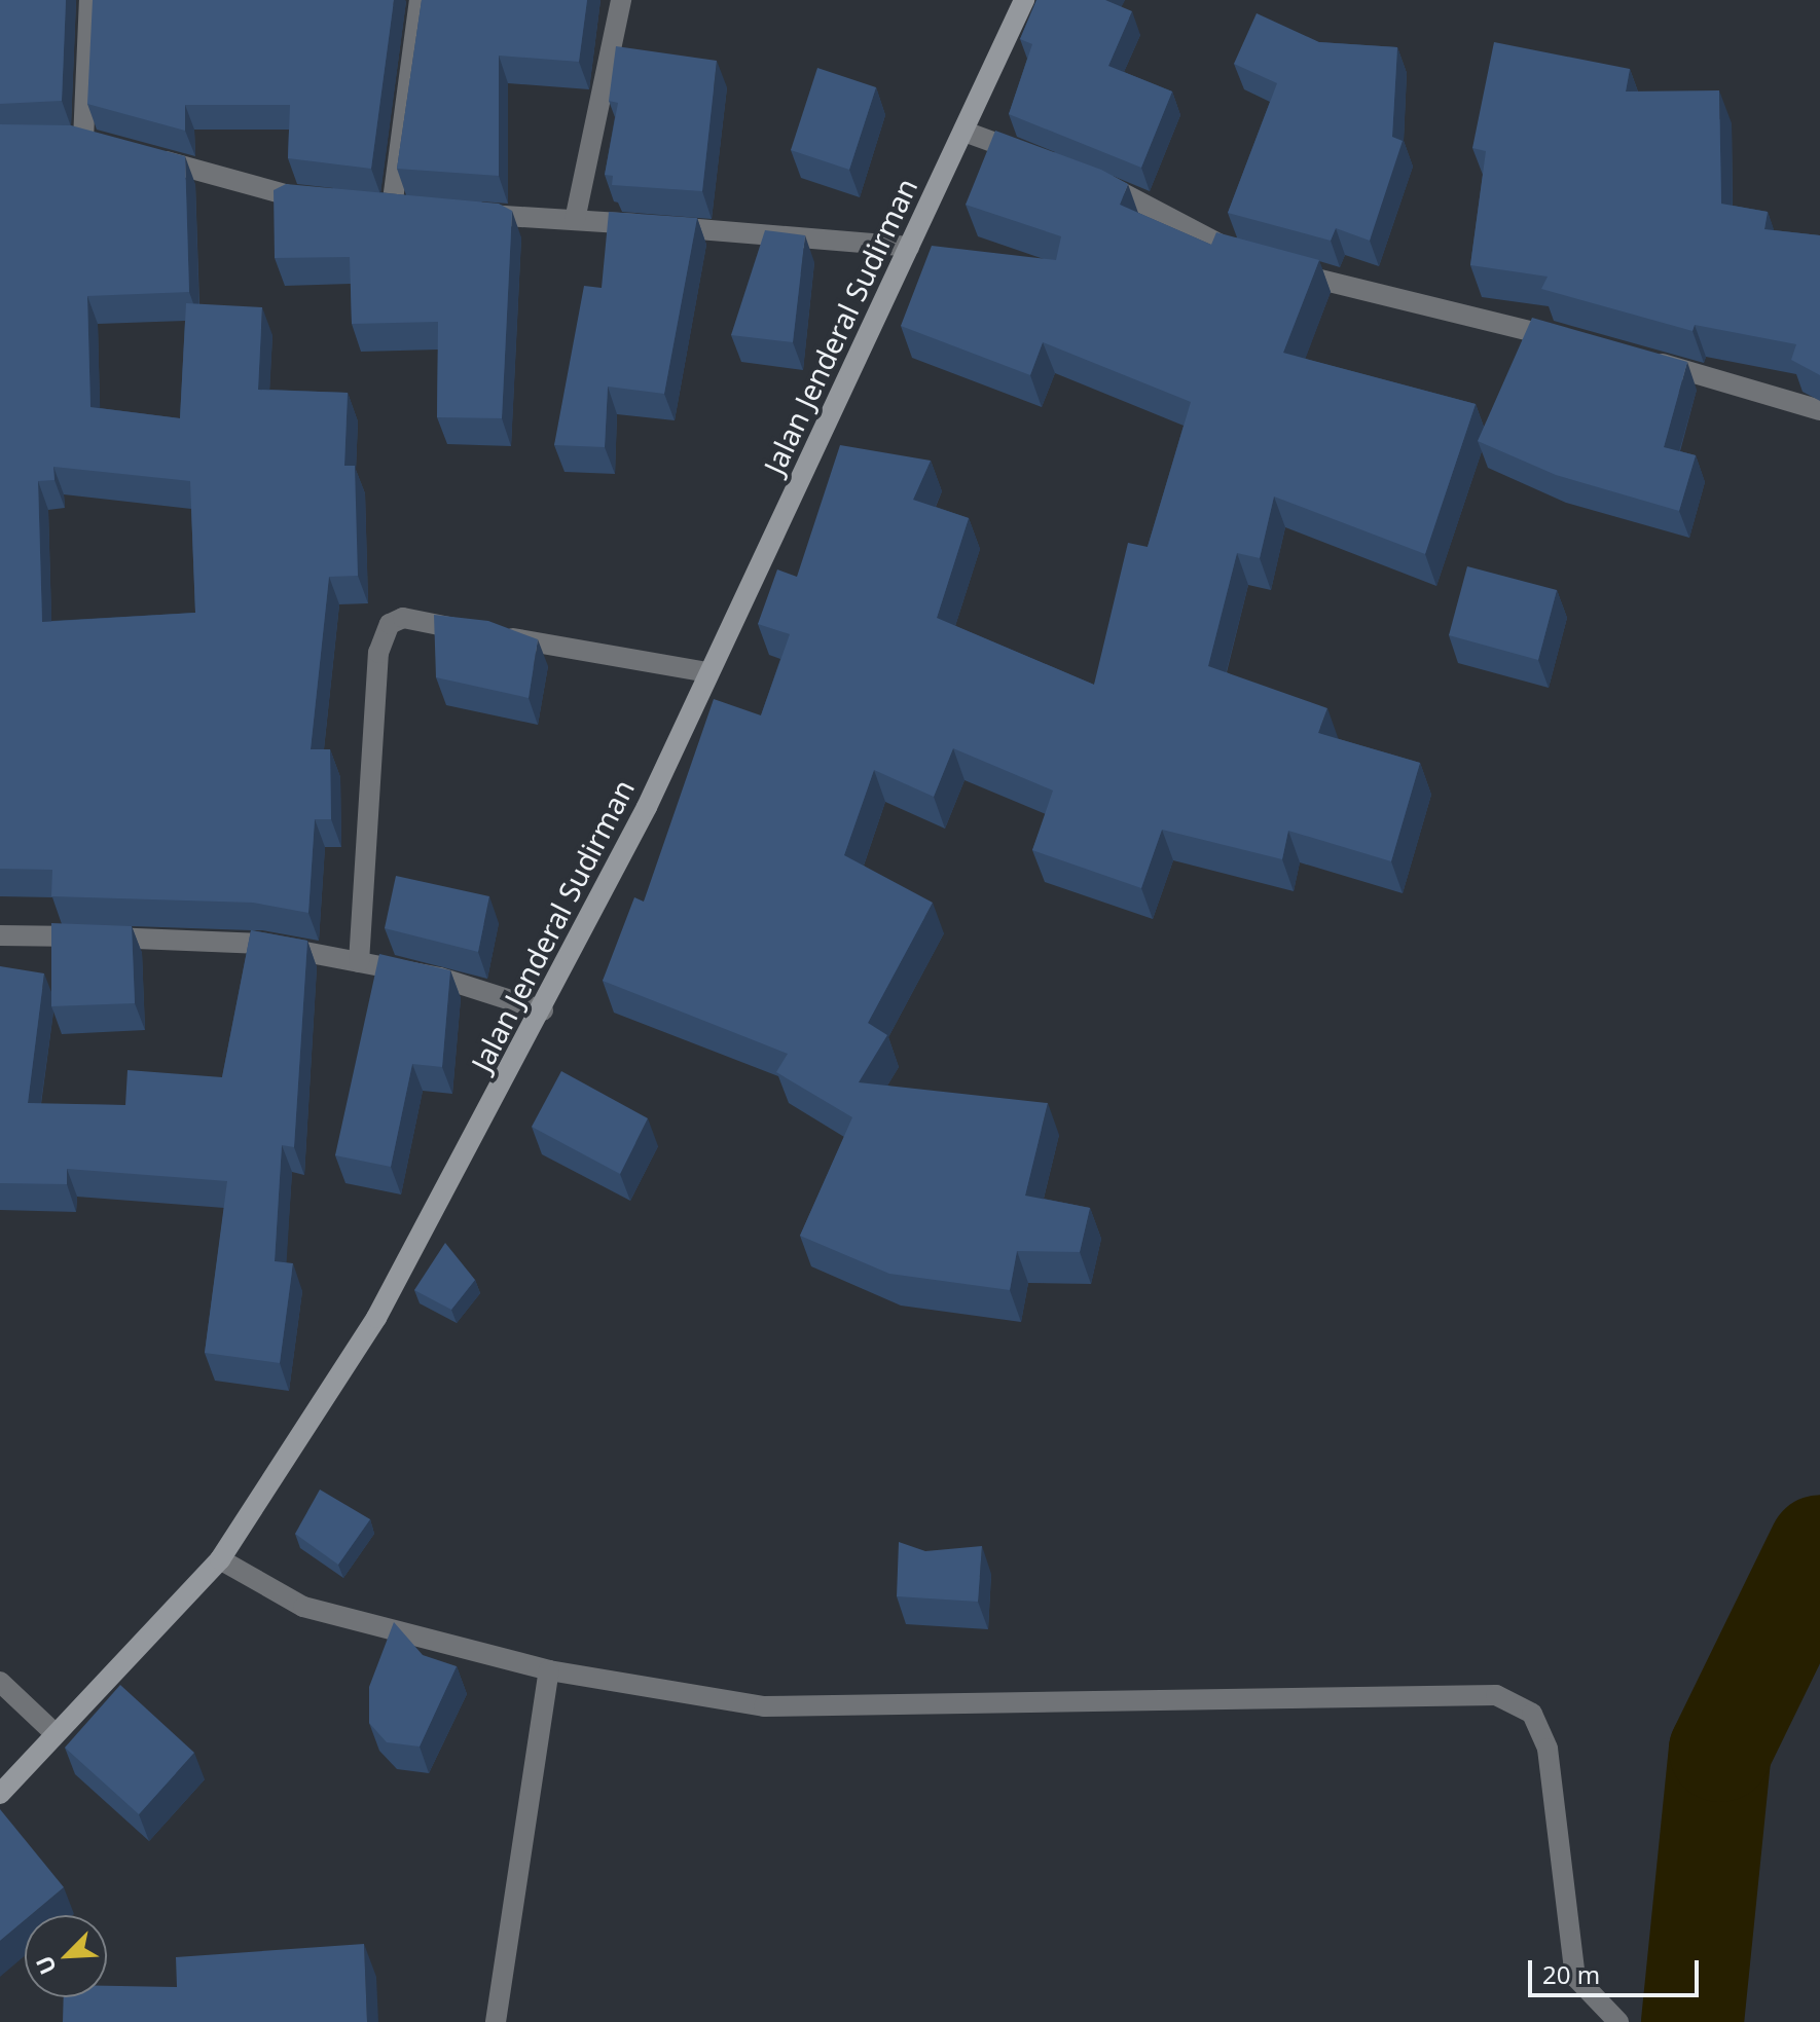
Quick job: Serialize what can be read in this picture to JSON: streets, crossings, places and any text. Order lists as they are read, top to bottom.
{
  "streets": {
    "main road": ["Jalan Jenderal Sudirman"]
  },
  "scale_bar": "20 m",
  "north": "bottom left"
}
